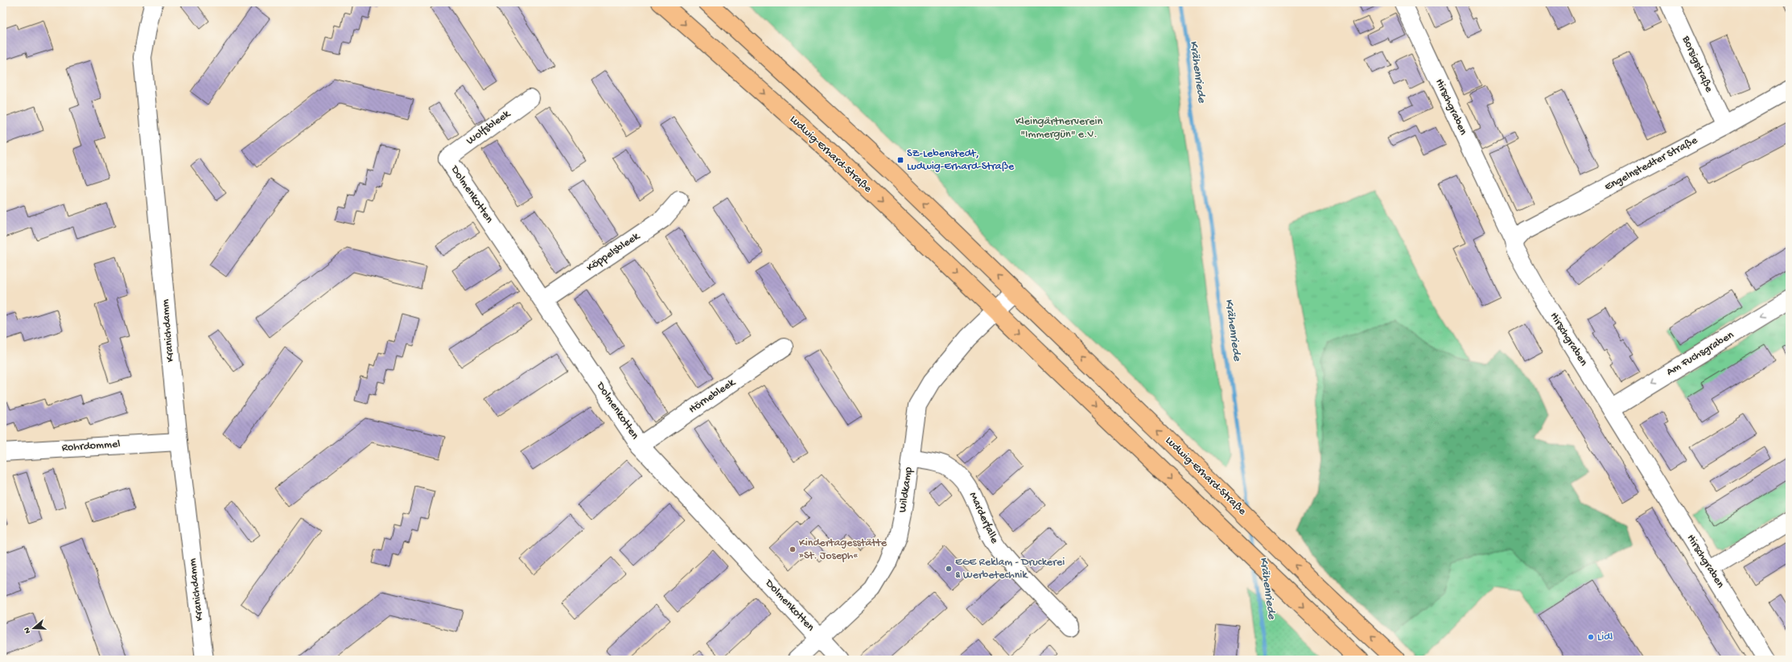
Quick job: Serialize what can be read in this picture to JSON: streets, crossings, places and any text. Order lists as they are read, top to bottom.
{
  "streets": {
    "main road": ["Ludwig-Erhard-Straße"],
    "street": [
      "Borsigstraße",
      "Hirschgraben",
      "Wolfsbleek",
      "Engelnstedter Straße",
      "Dolmenkotten",
      "Köppelsbleek",
      "Kranichdamm",
      "Am Fuchsgraben",
      "Hörnebleek",
      "Rohrdommel",
      "Wildkamp",
      "Marderfalle"
    ]
  },
  "crossings": [
    ["Borsigstraße", "Engelnstedter Straße"],
    ["Hirschgraben", "Engelnstedter Straße"],
    ["Hirschgraben", "Am Fuchsgraben"],
    ["Wolfsbleek", "Dolmenkotten"],
    ["Ludwig-Erhard-Straße", "Wildkamp"],
    ["Dolmenkotten", "Köppelsbleek"],
    ["Dolmenkotten", "Hörnebleek"],
    ["Dolmenkotten", "Wildkamp"],
    ["Kranichdamm", "Rohrdommel"],
    ["Wildkamp", "Marderfalle"]
  ],
  "one_way": ["Am Fuchsgraben"],
  "water": ["Krähenriede"],
  "parks": ["Kleingärtnerverein \"Immergün\" e.V."],
  "places": {
    "transit": ["SZ-Lebenstedt, Ludwig-Erhard-Straße"],
    "other": ["Kindertagesstätte »St. Joseph«", "EGE Reklam - Druckerei & Werbetechnik", "Lidl"]
  },
  "north": "left"
}
